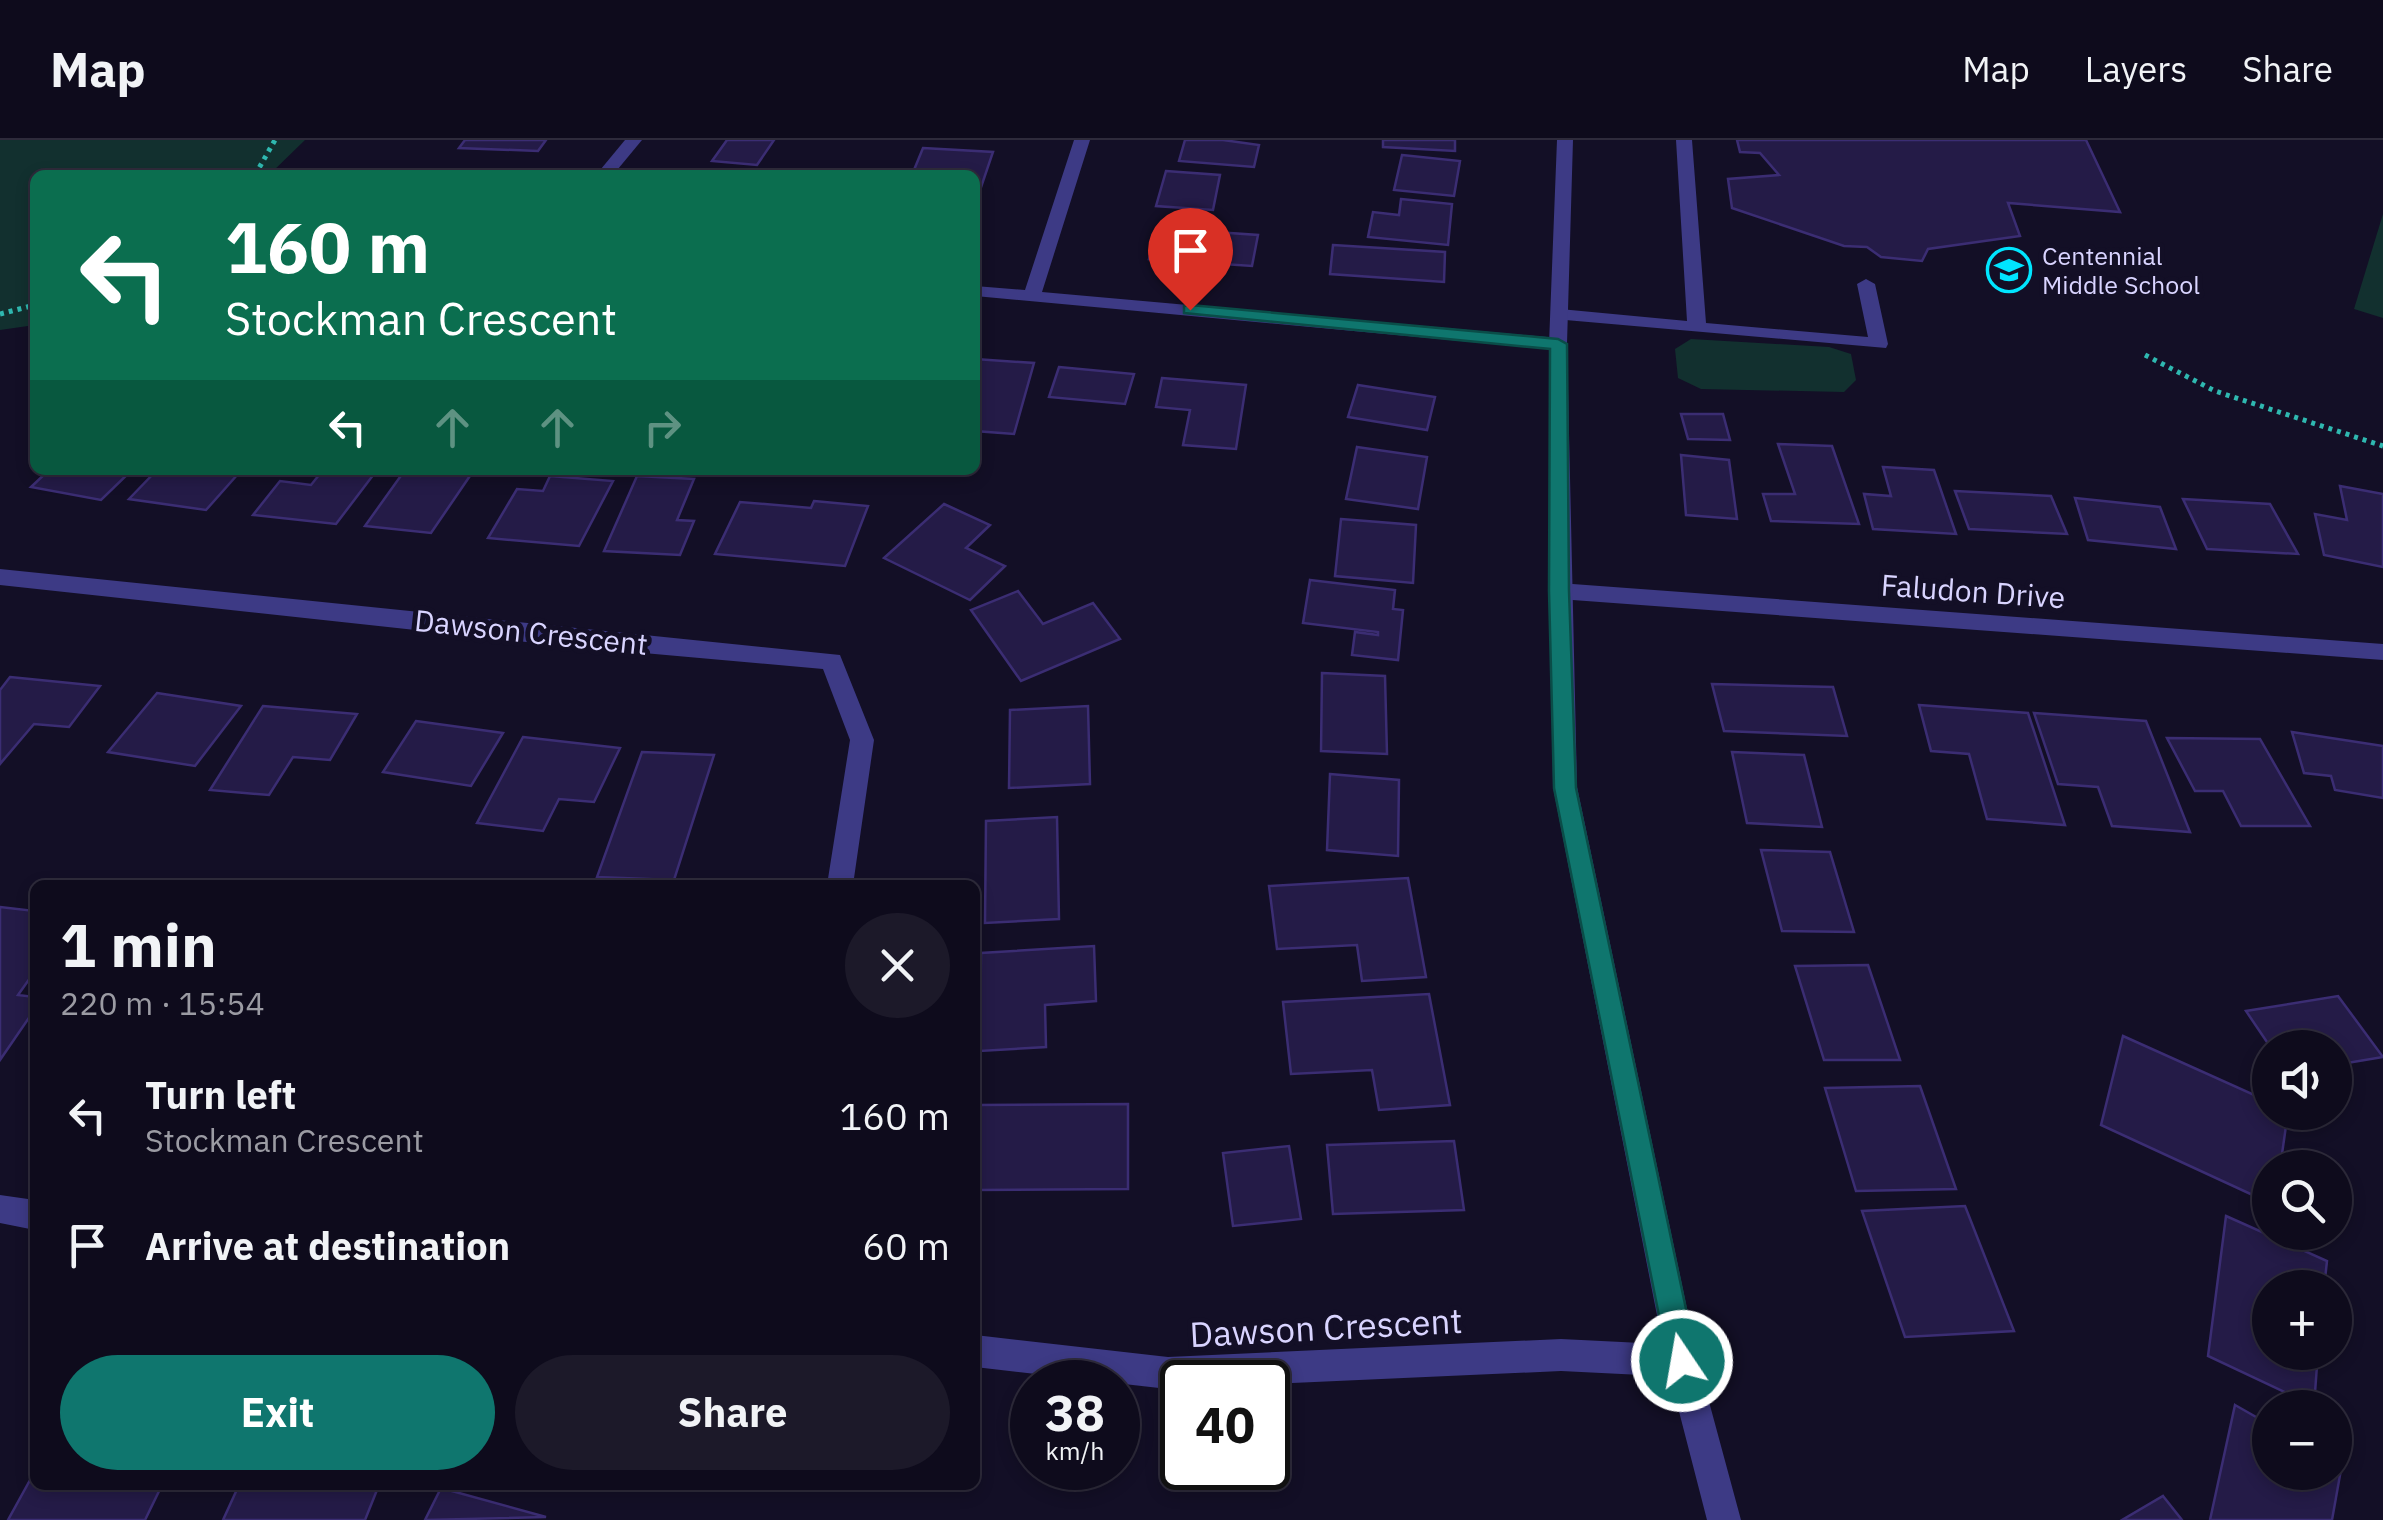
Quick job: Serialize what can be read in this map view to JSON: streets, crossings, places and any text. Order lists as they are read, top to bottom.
{
  "streets": {
    "street": ["Faludon Drive", "Dawson Crescent"]
  },
  "places": {
    "school or university": ["Centennial Middle School"]
  },
  "page": {
    "header": "Map",
    "nav": ["Map", "Layers", "Share"],
    "turn": ["160 m", "Stockman Crescent"],
    "heading": ["1 min", "220 m · 15:54"],
    "map_buttons": ["+", "−"],
    "list": [
      {
        "name": "Turn left",
        "note": "Stockman Crescent",
        "value": "160 m"
      },
      {
        "name": "Arrive at destination",
        "value": "60 m"
      }
    ],
    "buttons": ["Exit", "Share"],
    "speed": "38 km/h",
    "limit": "40"
  }
}
